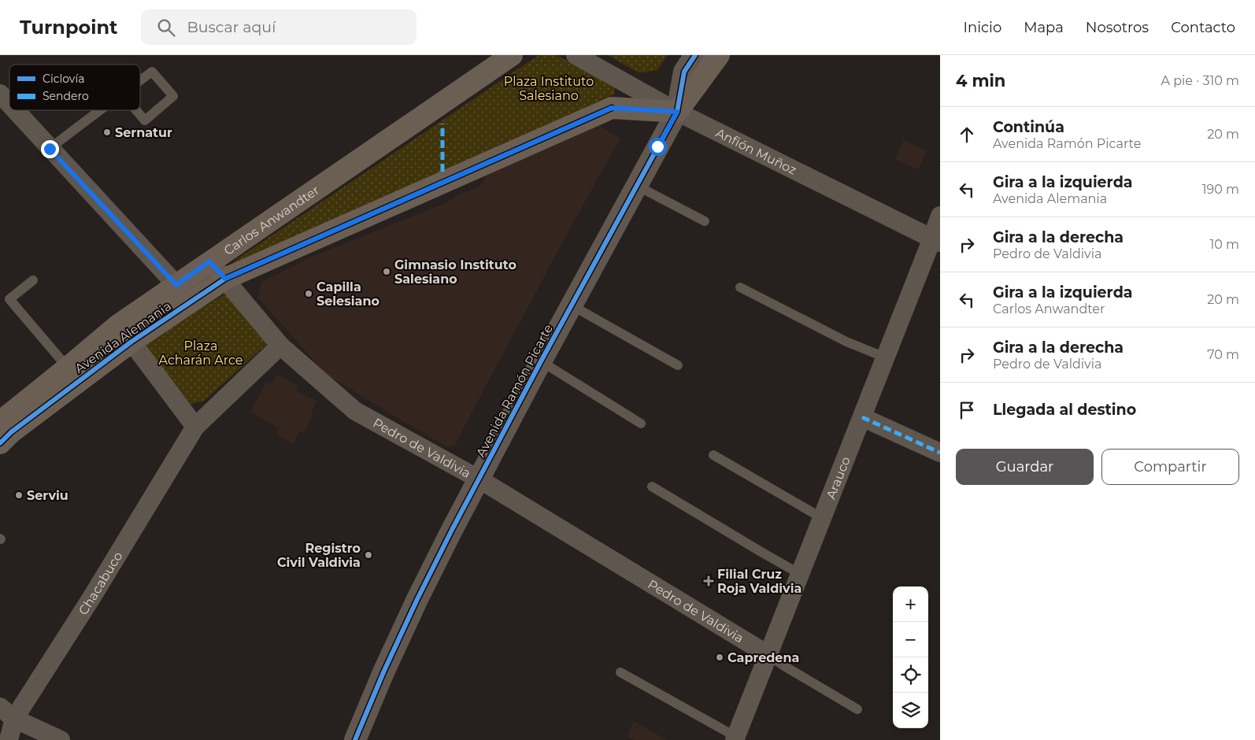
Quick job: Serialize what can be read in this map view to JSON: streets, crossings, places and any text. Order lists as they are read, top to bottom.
{
  "streets": {
    "main road": ["Carlos Anwandter", "Avenida Alemania", "Avenida Ramón Picarte"],
    "street": [
      "Anfión Muñoz",
      "Pedro de Valdivia",
      "Arauco",
      "Chacabuco"
    ]
  },
  "crossings": [
    ["Anfión Muñoz", "Avenida Alemania"],
    ["Anfión Muñoz", "Avenida Ramón Picarte"],
    ["Anfión Muñoz", "Arauco"],
    ["Carlos Anwandter", "Pedro de Valdivia"],
    ["Avenida Alemania", "Avenida Ramón Picarte"],
    ["Avenida Alemania", "Pedro de Valdivia"],
    ["Avenida Ramón Picarte", "Pedro de Valdivia"],
    ["Pedro de Valdivia", "Arauco"],
    ["Pedro de Valdivia", "Chacabuco"]
  ],
  "parks": ["Plaza Instituto Salesiano", "Plaza Acharán Arce"],
  "places": {
    "other": [
      "Sernatur",
      "Gimnasio Instituto Salesiano",
      "Capilla Selesiano",
      "Serviu",
      "Registro Civil Valdivia",
      "Capredena"
    ],
    "health": ["Filial Cruz Roja Valdivia"]
  },
  "legend": ["Ciclovía", "Sendero"],
  "page": {
    "header": "Turnpoint",
    "search": "Buscar aquí",
    "nav": [
      "Inicio",
      "Mapa",
      "Nosotros",
      "Contacto"
    ],
    "heading": ["4 min", "A pie · 310 m"],
    "list": [
      ["Continúa", "Avenida Ramón Picarte", "20 m"],
      ["Gira a la izquierda", "Avenida Alemania", "190 m"],
      ["Gira a la derecha", "Pedro de Valdivia", "10 m"],
      ["Gira a la izquierda", "Carlos Anwandter", "20 m"],
      ["Gira a la derecha", "Pedro de Valdivia", "70 m"],
      "Llegada al destino"
    ],
    "buttons": ["Guardar", "Compartir"],
    "map_buttons": ["+", "−"]
  }
}
